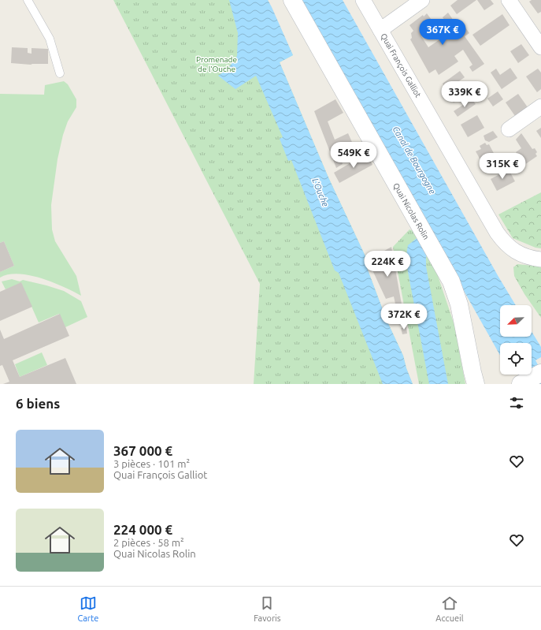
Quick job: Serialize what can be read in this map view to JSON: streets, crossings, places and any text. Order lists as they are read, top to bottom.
{
  "streets": {
    "street": ["Quai François Galliot", "Quai Nicolas Rolin"]
  },
  "water": ["Canal de Bourgogne", "L'Ouche"],
  "parks": ["Promenade de l'Ouche"],
  "north": "bottom left",
  "page": {
    "price": [
      "367K €",
      "339K €",
      "549K €",
      "315K €",
      "224K €",
      "372K €"
    ],
    "heading": "6 biens",
    "list": [
      {
        "name": "367 000 €",
        "note": "3 pièces · 101 m² · Quai François Galliot"
      },
      {
        "name": "224 000 €",
        "note": "2 pièces · 58 m² · Quai Nicolas Rolin"
      }
    ],
    "tabs": ["Carte", "Favoris", "Accueil"]
  }
}
